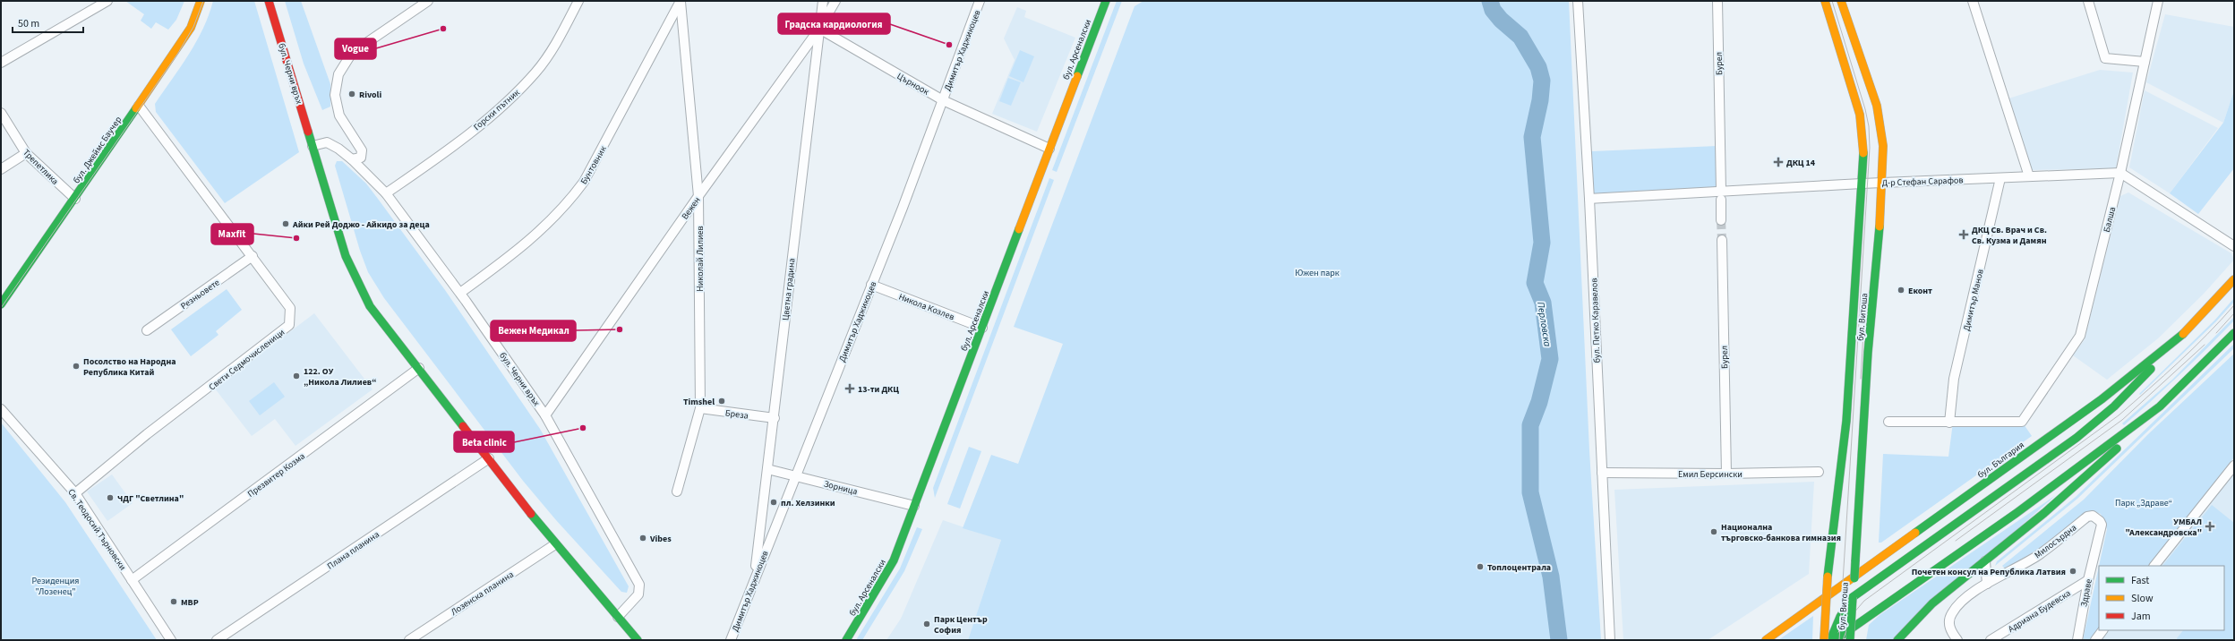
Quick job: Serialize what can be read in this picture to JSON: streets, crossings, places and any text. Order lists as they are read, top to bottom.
{
  "streets": {
    "main road": [
      "бул. Арсеналски",
      "бул. Черни връх",
      "бул. Джеймс Баучер",
      "бул. Витоша",
      "бул. България"
    ],
    "street": [
      "Димитър Хаджикоцев",
      "Бурел",
      "Църноок",
      "Горски пътник",
      "Бунтовник",
      "Трепетлика",
      "Д-р Стефан Сарафов",
      "Вежен",
      "Балша",
      "Николай Лилиев",
      "Цветна градина",
      "Резньовете",
      "Димитър Манов",
      "Никола Козлев",
      "бул. Петко Каравелов",
      "Свети Седмочисленици",
      "Бреза",
      "Емил Берсински",
      "Презвитер Козма",
      "Зорница",
      "Св. Теодосий Търновски",
      "Милосърдна",
      "Плана планина",
      "Лозенска планина",
      "Здраве",
      "Адриана Будевска"
    ]
  },
  "crossings": [
    ["бул. Арсеналски", "Църноок"],
    ["бул. Арсеналски", "Никола Козлев"],
    ["бул. Арсеналски", "Зорница"],
    ["Димитър Хаджикоцев", "Църноок"],
    ["Димитър Хаджикоцев", "Цветна градина"],
    ["Димитър Хаджикоцев", "Никола Козлев"],
    ["Димитър Хаджикоцев", "Зорница"],
    ["Бурел", "Д-р Стефан Сарафов"],
    ["Бурел", "Емил Берсински"],
    ["бул. Черни връх", "Горски пътник"],
    ["бул. Черни връх", "Бунтовник"],
    ["бул. Черни връх", "Вежен"],
    ["бул. Черни връх", "Презвитер Козма"],
    ["бул. Черни връх", "Плана планина"],
    ["бул. Черни връх", "Лозенска планина"],
    ["Църноок", "Вежен"],
    ["Църноок", "Цветна градина"],
    ["бул. Джеймс Баучер", "Трепетлика"],
    ["бул. Джеймс Баучер", "Свети Седмочисленици"],
    ["Бунтовник", "Николай Лилиев"],
    ["Д-р Стефан Сарафов", "Балша"],
    ["Д-р Стефан Сарафов", "Димитър Манов"],
    ["Д-р Стефан Сарафов", "бул. Витоша"],
    ["Д-р Стефан Сарафов", "бул. Петко Каравелов"],
    ["Вежен", "Николай Лилиев"],
    ["Вежен", "Цветна градина"],
    ["Балша", "Димитър Манов"],
    ["Николай Лилиев", "Бреза"],
    ["Цветна градина", "Бреза"],
    ["Цветна градина", "Зорница"],
    ["Резньовете", "Свети Седмочисленици"],
    ["бул. Петко Каравелов", "Емил Берсински"],
    ["Свети Седмочисленици", "Св. Теодосий Търновски"],
    ["Презвитер Козма", "Св. Теодосий Търновски"],
    ["Милосърдна", "Здраве"],
    ["Здраве", "Адриана Будевска"]
  ],
  "water": ["Перловска"],
  "parks": ["Южен парк", "Парк „Здраве“", "Резиденция \"Лозенец\""],
  "places": {
    "other": [
      "Vogue",
      "Градска кардиология",
      "Rivoli",
      "Айки Рей Доджо - Айкидо за деца",
      "Maxfit",
      "Еконт",
      "Вежен Медикал",
      "Посолство на Народна Република Китай",
      "122. ОУ „Никола Лилиев“",
      "Timshel",
      "Beta clinic",
      "ЧДГ \"Светлина\"",
      "пл. Хелзинки",
      "Национална търговско-банкова гимназия",
      "Vibes",
      "Топлоцентрала",
      "Почетен консул на Република Латвия",
      "МВР",
      "Парк Център София"
    ],
    "health": [
      "ДКЦ 14",
      "ДКЦ Св. Врач и Св. Св. Кузма и Дамян",
      "13-ти ДКЦ",
      "УМБАЛ \"Александровска\""
    ]
  },
  "legend": ["Fast", "Slow", "Jam"],
  "scale_bar": "50 m"
}
